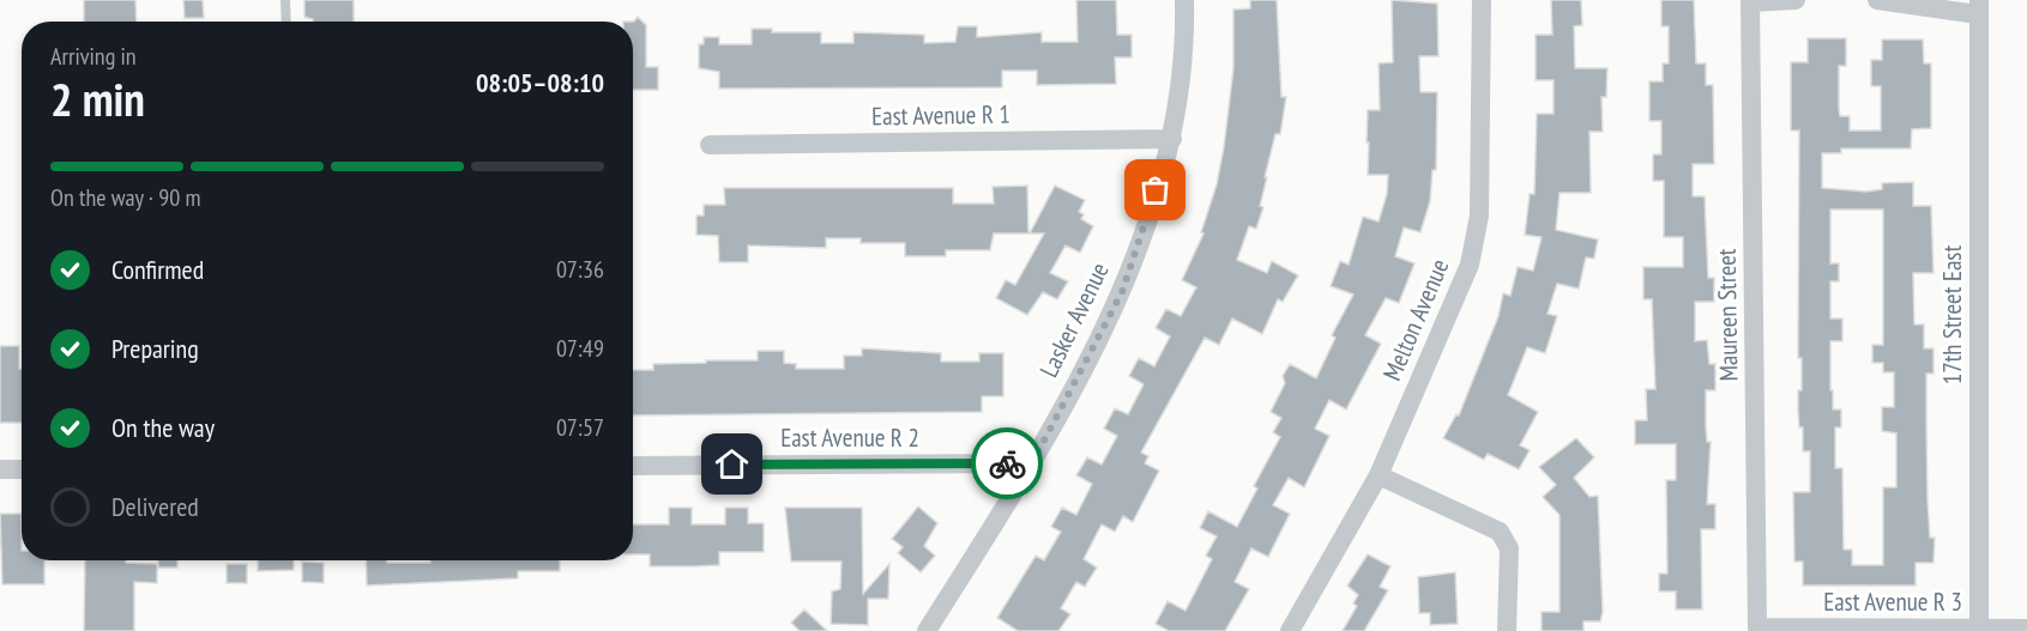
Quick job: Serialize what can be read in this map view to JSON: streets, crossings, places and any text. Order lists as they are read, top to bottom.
{
  "streets": {
    "street": [
      "East Avenue R 1",
      "Maureen Street",
      "17th Street East",
      "Lasker Avenue",
      "Melton Avenue",
      "East Avenue R 2",
      "East Avenue R 3"
    ]
  },
  "crossings": [
    ["East Avenue R 1", "Lasker Avenue"],
    ["Maureen Street", "East Avenue R 3"],
    ["17th Street East", "East Avenue R 3"],
    ["Lasker Avenue", "East Avenue R 2"]
  ],
  "page": {
    "heading": ["2 min", "Arriving in", "08:05–08:10"],
    "bar": "On the way · 90 m",
    "list": [
      ["Confirmed", "07:36"],
      ["Preparing", "07:49"],
      ["On the way", "07:57"],
      "Delivered"
    ]
  }
}
